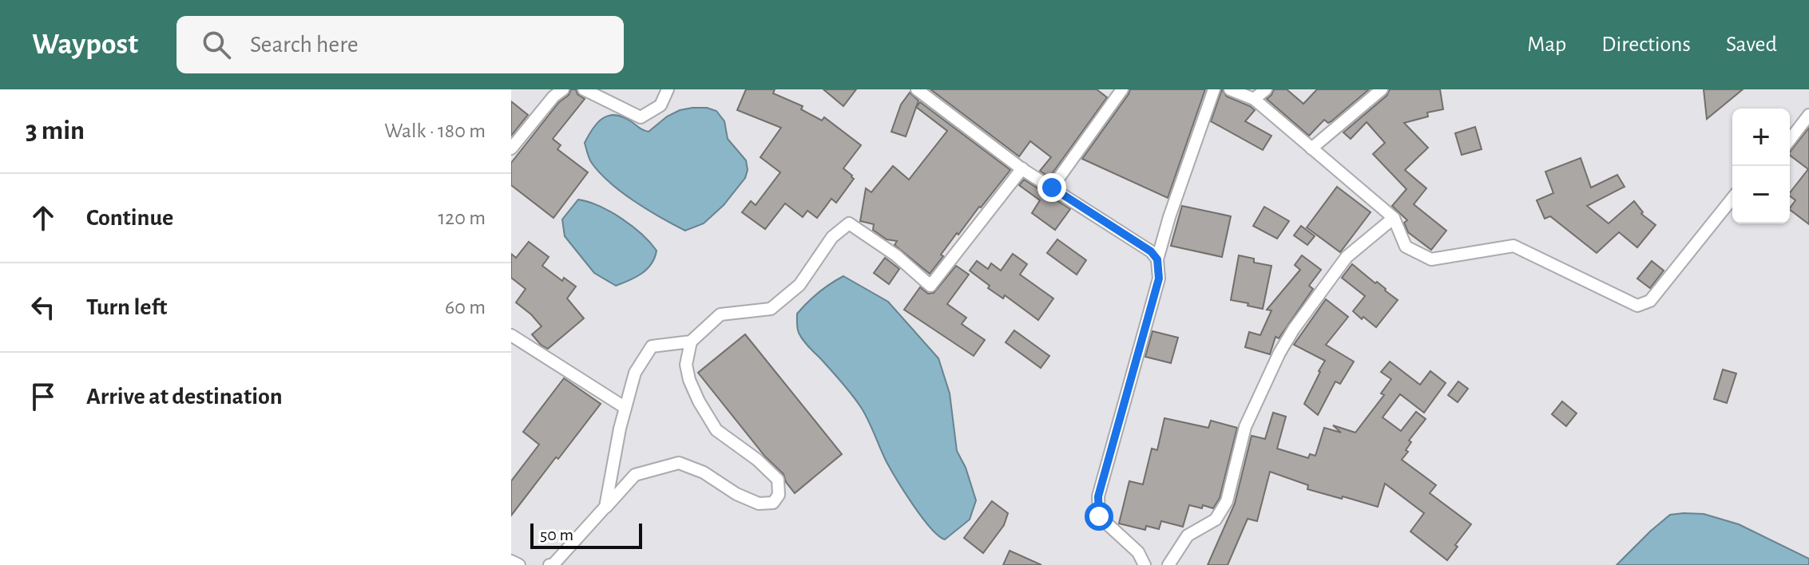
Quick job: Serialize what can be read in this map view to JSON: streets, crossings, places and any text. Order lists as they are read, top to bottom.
{
  "scale_bar": "50 m",
  "page": {
    "header": "Waypost",
    "search": "Search here",
    "nav": ["Map", "Directions", "Saved"],
    "heading": ["3 min", "Walk · 180 m"],
    "map_buttons": ["+", "−"],
    "list": [
      ["Continue", "120 m"],
      ["Turn left", "60 m"],
      "Arrive at destination"
    ],
    "scale": "50 m"
  }
}
